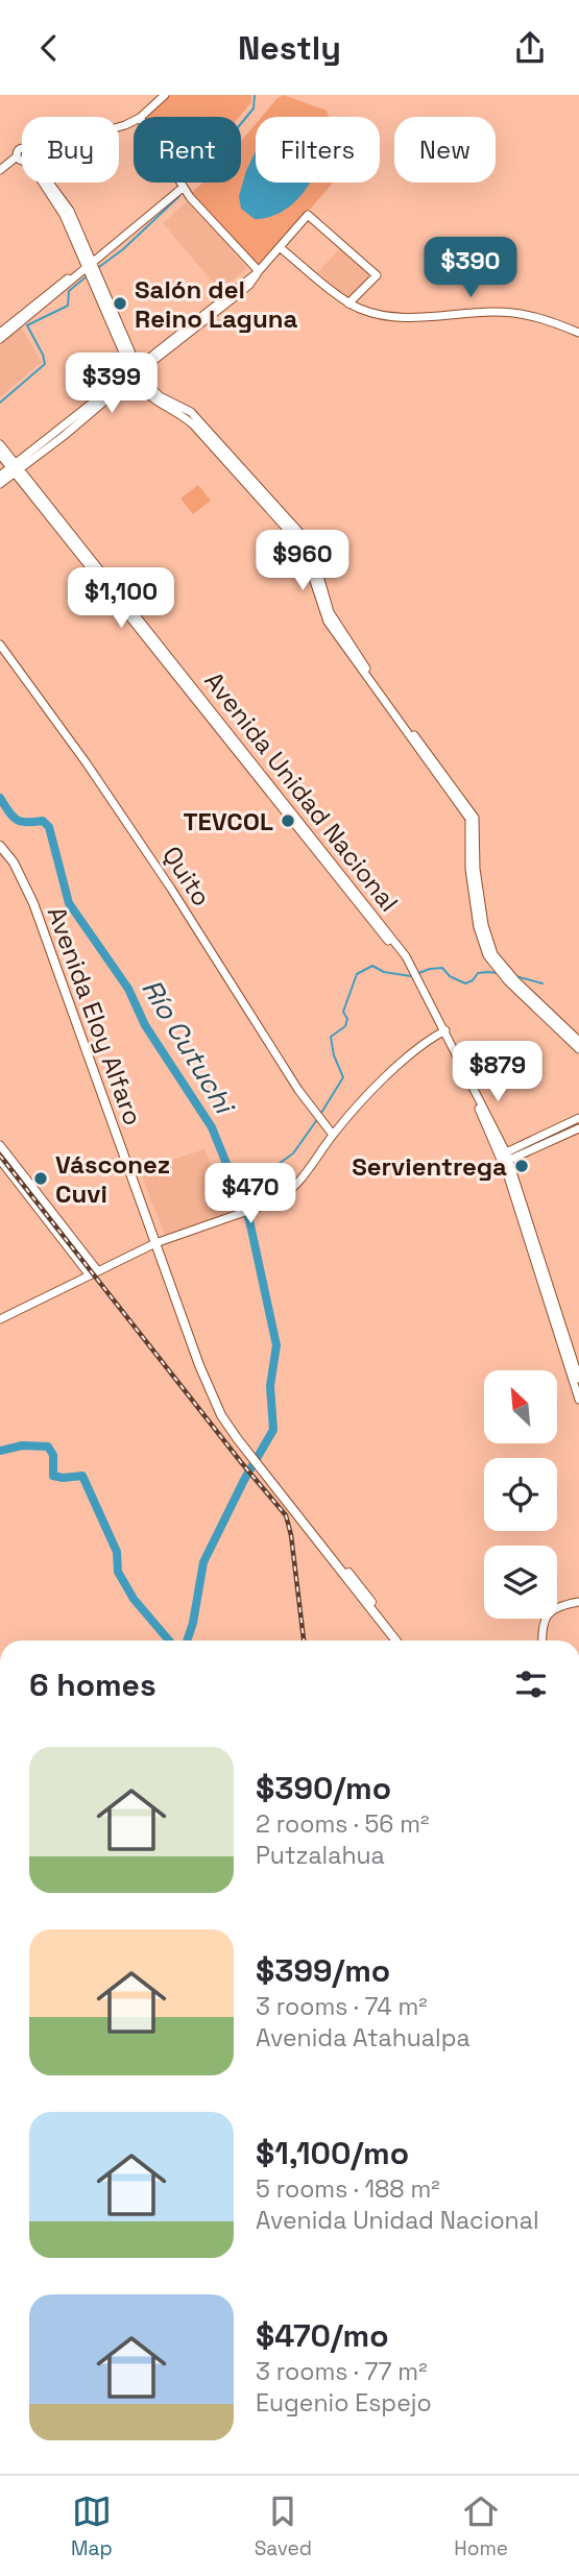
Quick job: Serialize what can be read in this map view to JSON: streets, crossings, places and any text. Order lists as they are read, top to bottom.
{
  "streets": {
    "main road": ["Avenida Eloy Alfaro"],
    "street": ["Avenida Unidad Nacional", "Quito"]
  },
  "water": ["Río Cutuchi"],
  "places": [
    "Salón del Reino Laguna",
    "TEVCOL",
    "Servientrega",
    "Vásconez Cuvi"
  ],
  "north": "top left",
  "page": {
    "header": "Nestly",
    "chip": [
      "Buy",
      "Rent",
      "Filters",
      "New"
    ],
    "price": [
      "$390",
      "$399",
      "$960",
      "$1,100",
      "$879",
      "$470"
    ],
    "heading": "6 homes",
    "list": [
      {
        "name": "$390/mo",
        "note": "2 rooms · 56 m² · Putzalahua"
      },
      {
        "name": "$399/mo",
        "note": "3 rooms · 74 m² · Avenida Atahualpa"
      },
      {
        "name": "$1,100/mo",
        "note": "5 rooms · 188 m² · Avenida Unidad Nacional"
      },
      {
        "name": "$470/mo",
        "note": "3 rooms · 77 m² · Eugenio Espejo"
      }
    ],
    "tabs": ["Map", "Saved", "Home"]
  }
}
